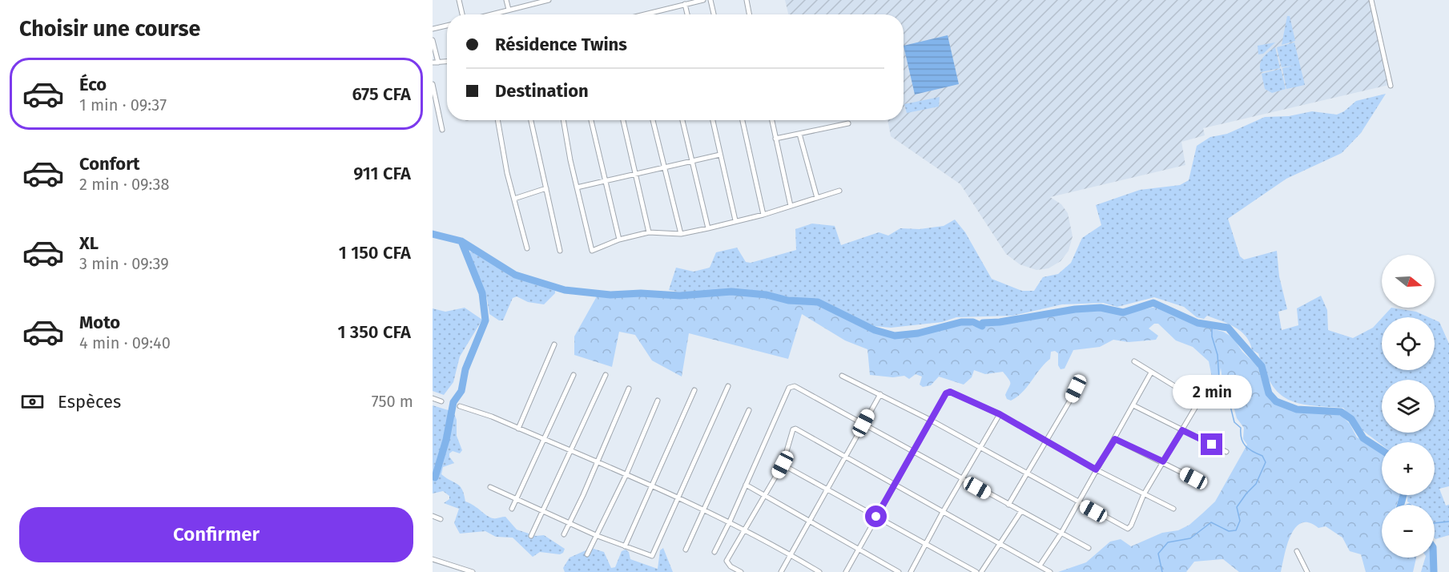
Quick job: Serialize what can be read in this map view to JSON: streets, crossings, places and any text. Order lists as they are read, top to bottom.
{
  "north": "right",
  "page": {
    "heading": "Choisir une course",
    "banner": ["Résidence Twins", "Destination"],
    "list": [
      {
        "name": "Éco",
        "note": "1 min · 09:37",
        "value": "675 CFA"
      },
      {
        "name": "Confort",
        "note": "2 min · 09:38",
        "value": "911 CFA"
      },
      {
        "name": "XL",
        "note": "3 min · 09:39",
        "value": "1 150 CFA"
      },
      {
        "name": "Moto",
        "note": "4 min · 09:40",
        "value": "1 350 CFA"
      }
    ],
    "map_buttons": ["+", "−"],
    "pay": ["Espèces", "750 m"],
    "bubble": "2 min",
    "buttons": "Confirmer"
  }
}
